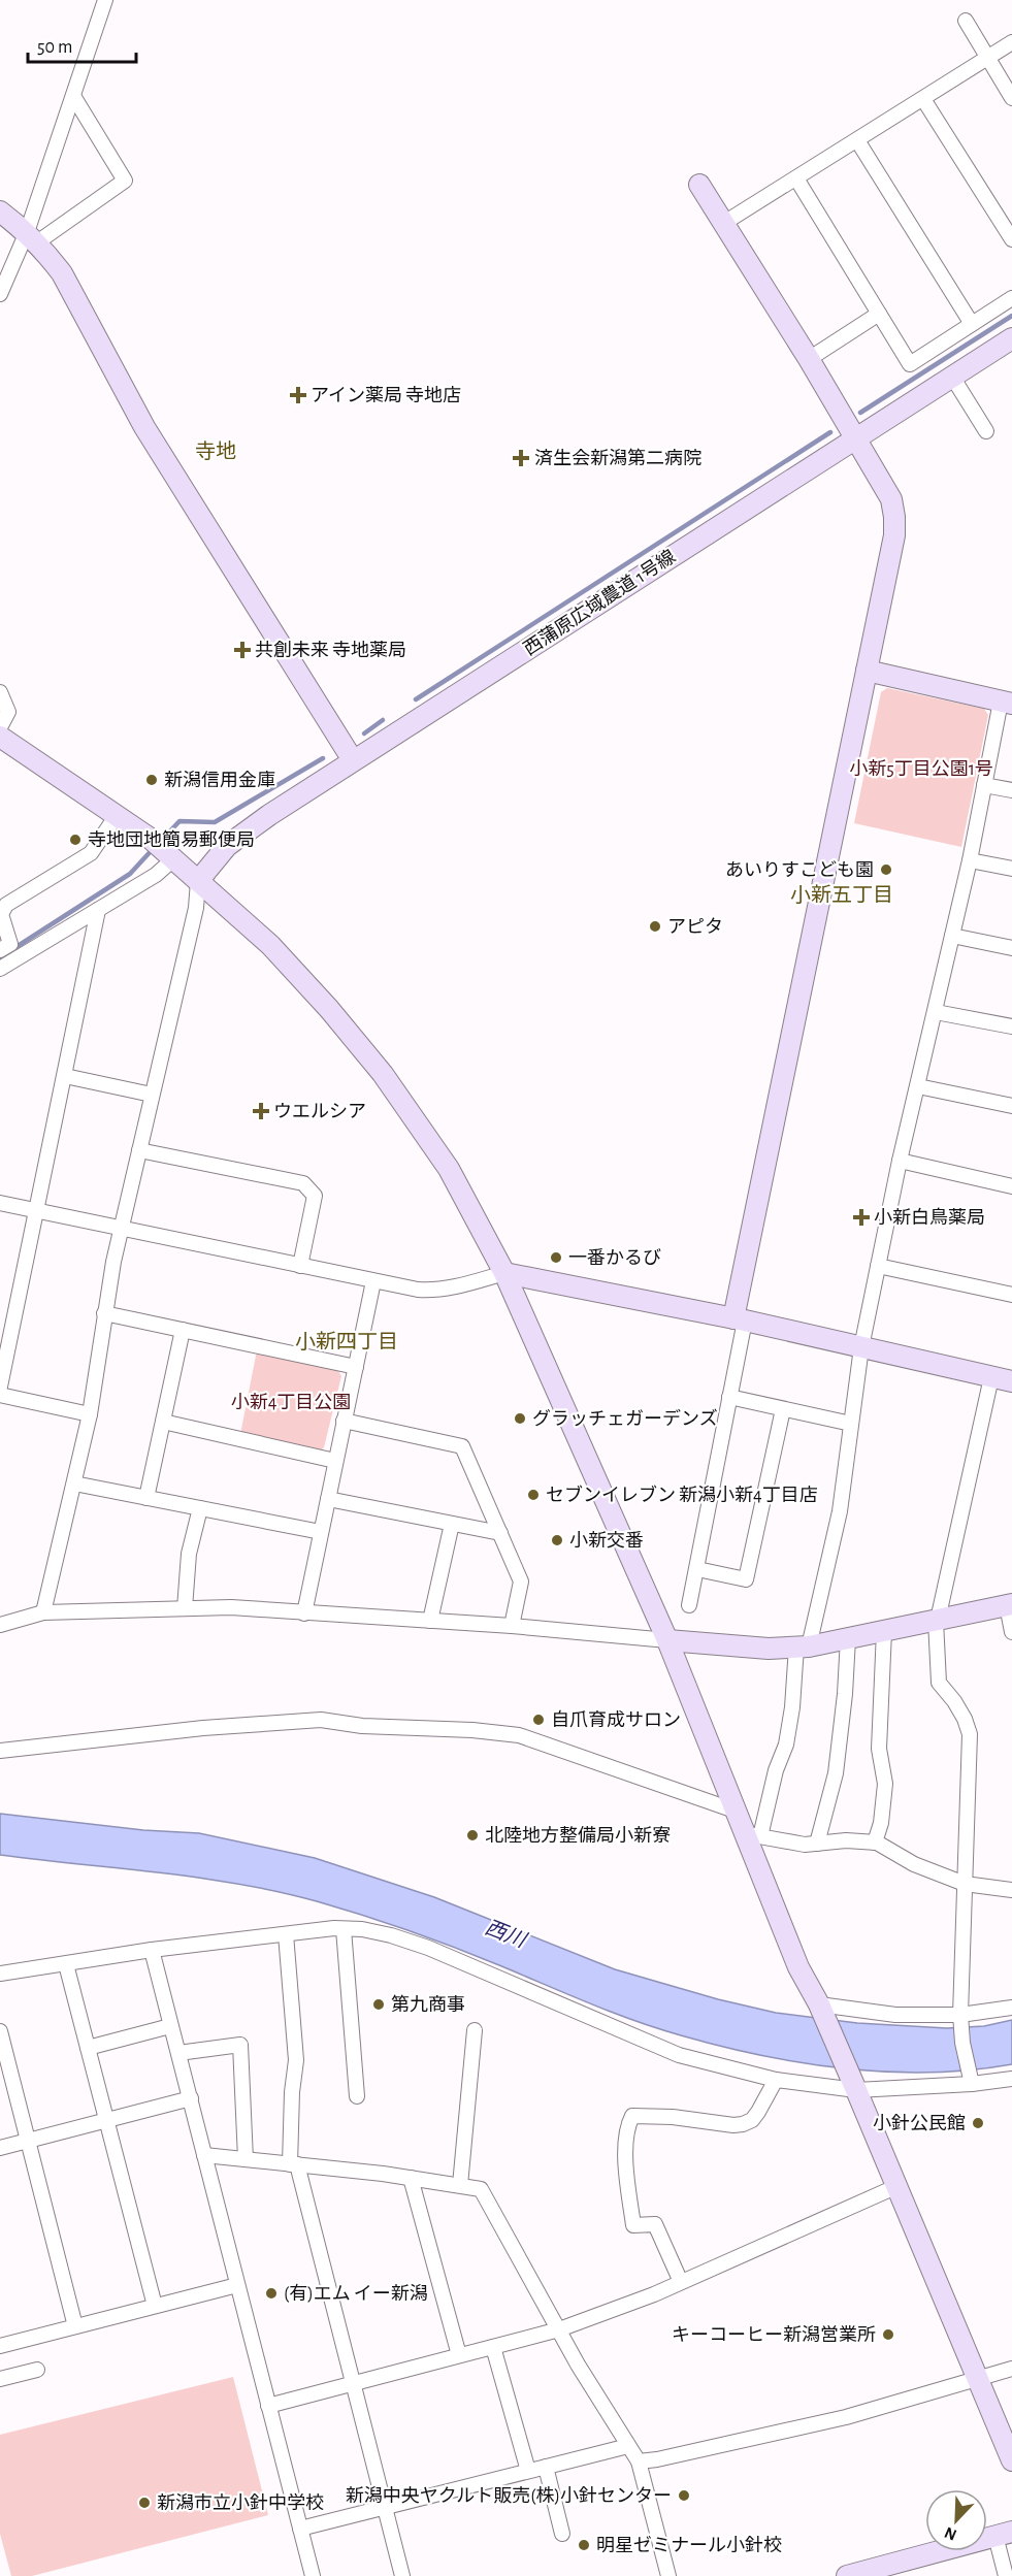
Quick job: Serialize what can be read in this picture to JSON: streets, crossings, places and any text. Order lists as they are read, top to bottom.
{
  "streets": {
    "street": ["西蒲原広域農道 1号線"]
  },
  "districts": ["寺地", "小新五丁目", "小新四丁目"],
  "water": ["西川"],
  "parks": ["小新5丁目公園1号", "小新4丁目公園"],
  "places": {
    "health": [
      "アイン薬局 寺地店",
      "済生会新潟第二病院",
      "共創未来 寺地薬局",
      "ウエルシア",
      "小新白鳥薬局"
    ],
    "other": [
      "新潟信用金庫",
      "寺地団地簡易郵便局",
      "あいりすこども園",
      "アピタ",
      "一番かるび",
      "グラッチェガーデンズ",
      "セブンイレブン 新潟小新4丁目店",
      "小新交番",
      "自爪育成サロン",
      "北陸地方整備局小新寮",
      "第九商事",
      "小針公民館",
      "(有)エム イー新潟",
      "キーコーヒー新潟営業所",
      "新潟中央ヤクルト販売(株)小針センター",
      "新潟市立小針中学校",
      "明星ゼミナール小針校"
    ]
  },
  "scale_bar": "50 m",
  "north": "bottom left"
}
